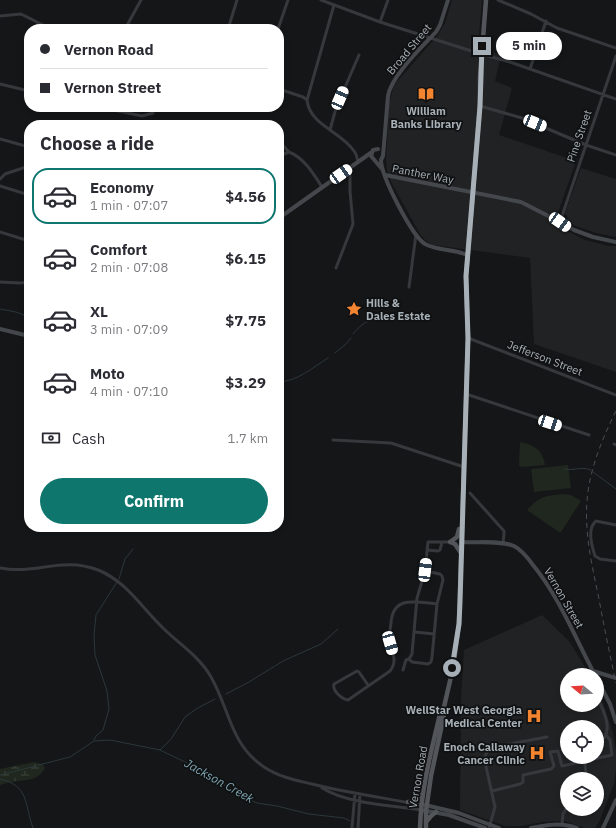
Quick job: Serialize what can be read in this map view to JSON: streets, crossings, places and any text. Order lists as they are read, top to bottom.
{
  "streets": {
    "main road": ["Vernon Road"],
    "street": [
      "Broad Street",
      "Pine Street",
      "Panther Way",
      "Jefferson Street",
      "Vernon Street"
    ]
  },
  "crossings": [
    ["Pine Street", "Panther Way"],
    ["Vernon Street", "Vernon Road"]
  ],
  "water": ["Jackson Creek"],
  "places": {
    "library": ["William Banks Library"],
    "place": ["Hills & Dales Estate"],
    "hospital": ["WellStar West Georgia Medical Center", "Enoch Callaway Cancer Clinic"]
  },
  "north": "left",
  "page": {
    "banner": ["Vernon Road", "Vernon Street"],
    "bubble": "5 min",
    "heading": "Choose a ride",
    "list": [
      {
        "name": "Economy",
        "note": "1 min · 07:07",
        "value": "$4.56"
      },
      {
        "name": "Comfort",
        "note": "2 min · 07:08",
        "value": "$6.15"
      },
      {
        "name": "XL",
        "note": "3 min · 07:09",
        "value": "$7.75"
      },
      {
        "name": "Moto",
        "note": "4 min · 07:10",
        "value": "$3.29"
      }
    ],
    "pay": ["Cash", "1.7 km"],
    "buttons": "Confirm"
  }
}
